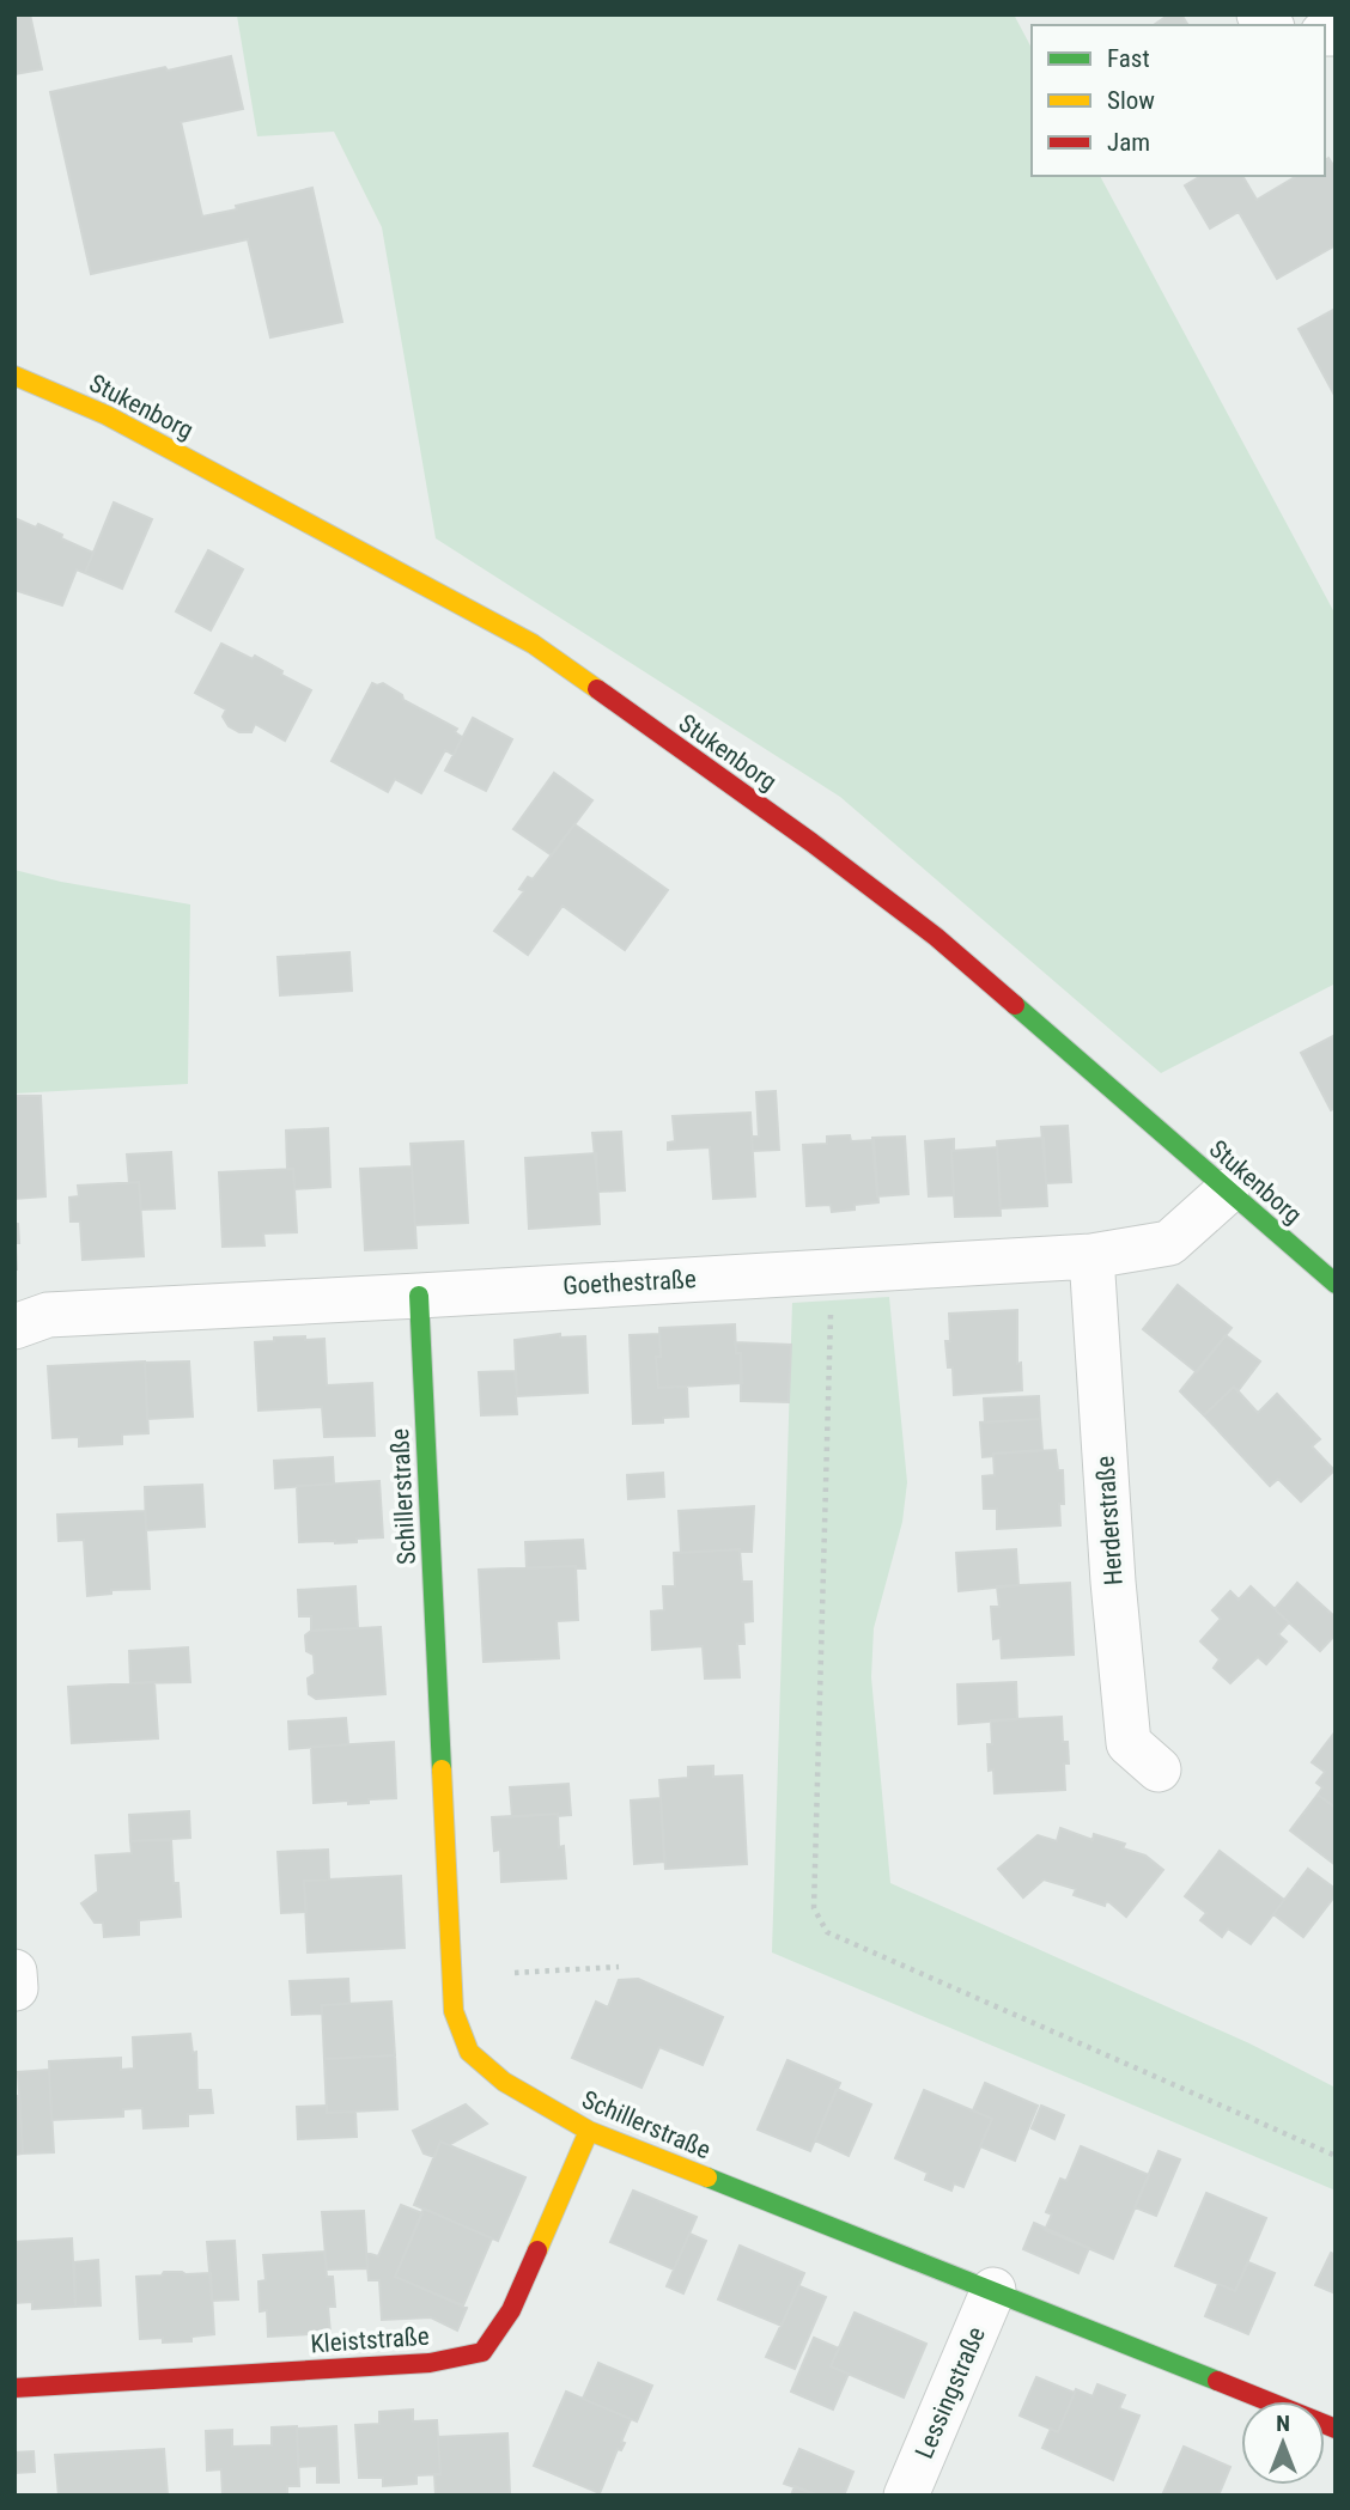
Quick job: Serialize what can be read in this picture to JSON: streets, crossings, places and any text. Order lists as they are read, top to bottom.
{
  "streets": {
    "street": [
      "Stukenborg",
      "Goethestraße",
      "Schillerstraße",
      "Herderstraße",
      "Kleiststraße",
      "Lessingstraße"
    ]
  },
  "crossings": [
    ["Stukenborg", "Goethestraße"],
    ["Goethestraße", "Schillerstraße"],
    ["Goethestraße", "Herderstraße"],
    ["Schillerstraße", "Kleiststraße"],
    ["Schillerstraße", "Lessingstraße"]
  ],
  "legend": ["Fast", "Slow", "Jam"],
  "north": "top"
}
